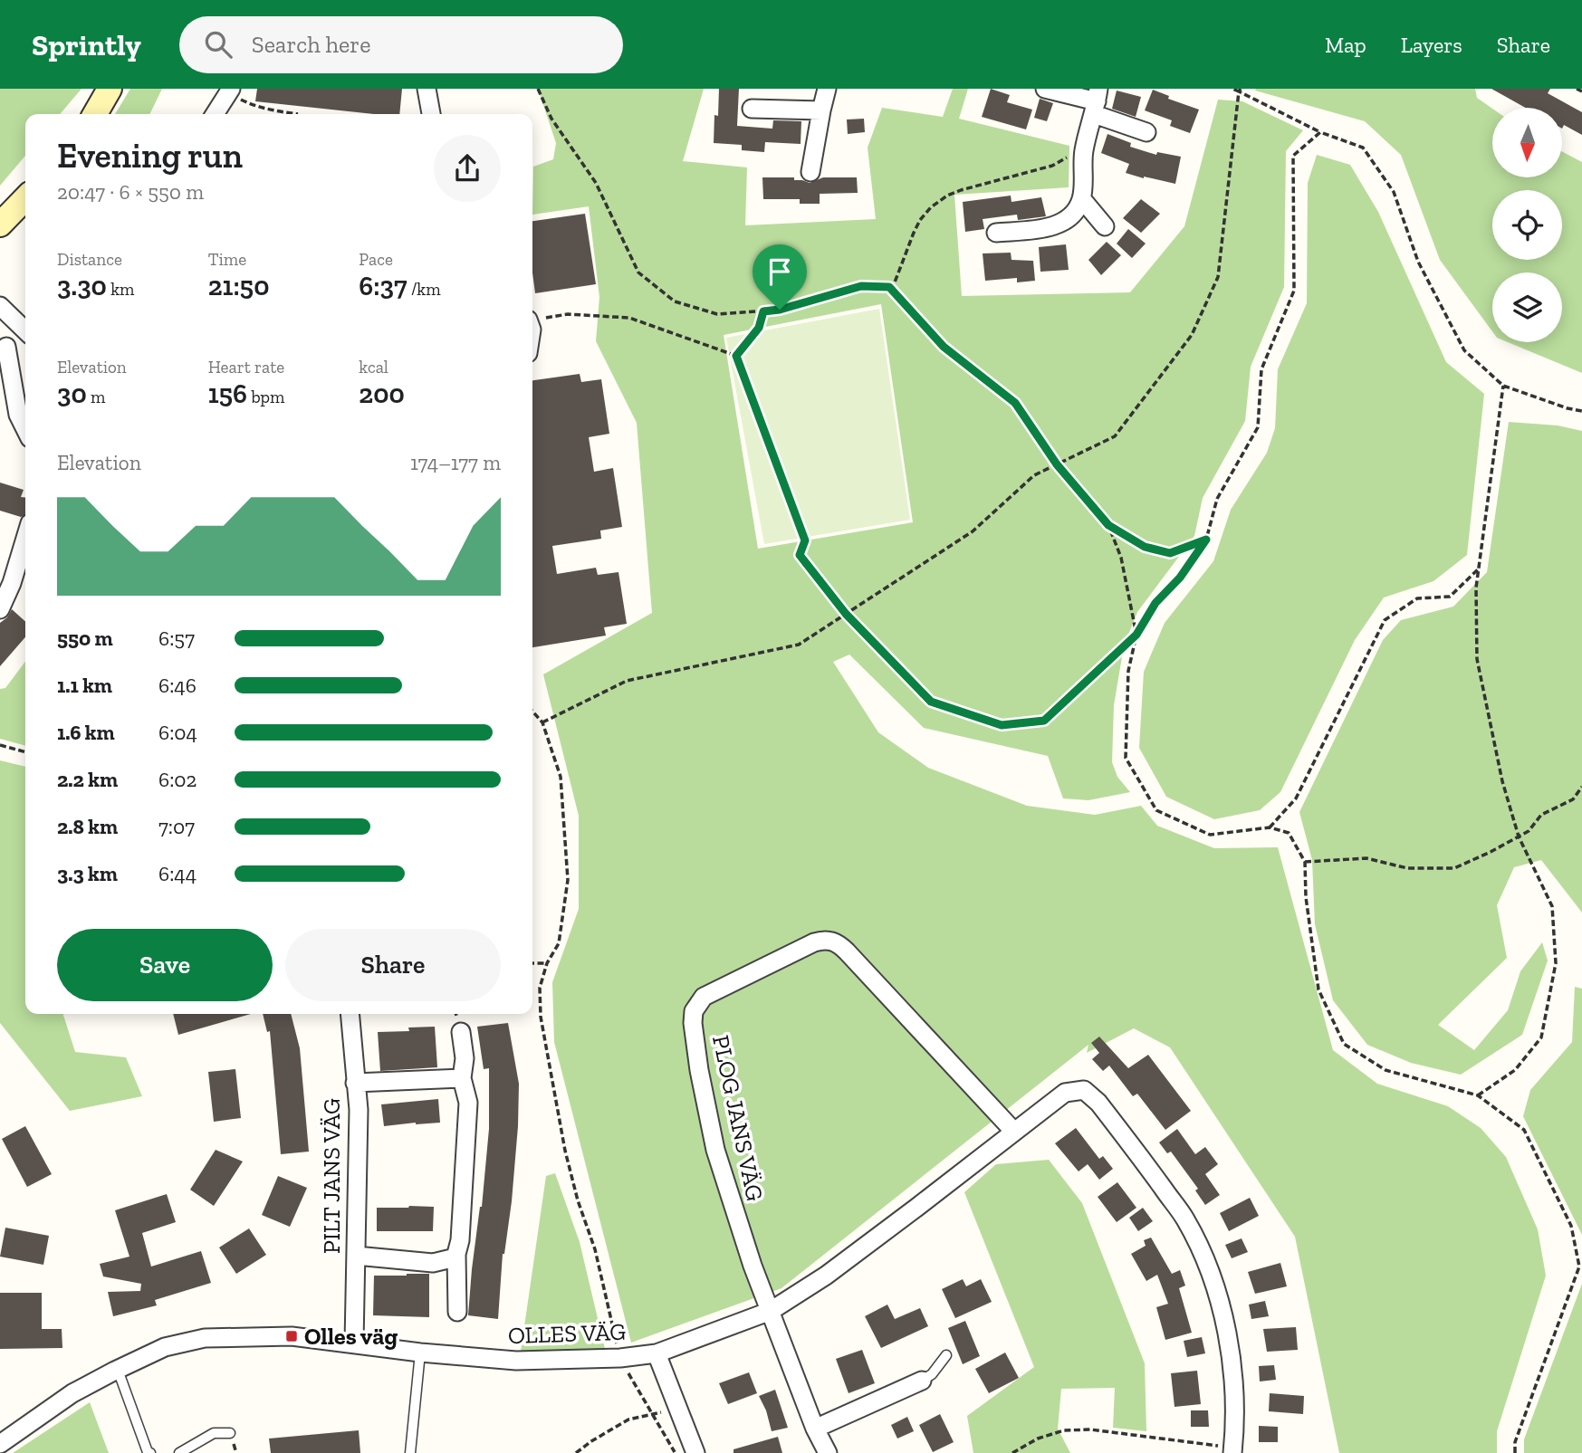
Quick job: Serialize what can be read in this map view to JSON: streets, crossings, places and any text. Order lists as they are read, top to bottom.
{
  "streets": {
    "street": ["PLOG JANS VÄG", "PILT JANS VÄG", "OLLES VÄG"]
  },
  "crossings": [
    ["PLOG JANS VÄG", "OLLES VÄG"],
    ["PILT JANS VÄG", "OLLES VÄG"]
  ],
  "places": {
    "transit": ["Olles väg"]
  },
  "north": "bottom",
  "page": {
    "header": "Sprintly",
    "search": "Search here",
    "nav": ["Map", "Layers", "Share"],
    "heading": ["Evening run", "20:47 · 6 × 550 m"],
    "stats": [
      ["Distance", "3.30 km"],
      ["Time", "21:50"],
      ["Pace", "6:37 /km"],
      ["Elevation", "30 m"],
      ["Heart rate", "156 bpm"],
      ["kcal", "200"]
    ],
    "chart": ["Elevation", "174–177 m"],
    "list": [
      {
        "name": "550 m",
        "note": "6:57"
      },
      {
        "name": "1.1 km",
        "note": "6:46"
      },
      {
        "name": "1.6 km",
        "note": "6:04"
      },
      {
        "name": "2.2 km",
        "note": "6:02"
      },
      {
        "name": "2.8 km",
        "note": "7:07"
      },
      {
        "name": "3.3 km",
        "note": "6:44"
      }
    ],
    "buttons": ["Save", "Share"]
  }
}
